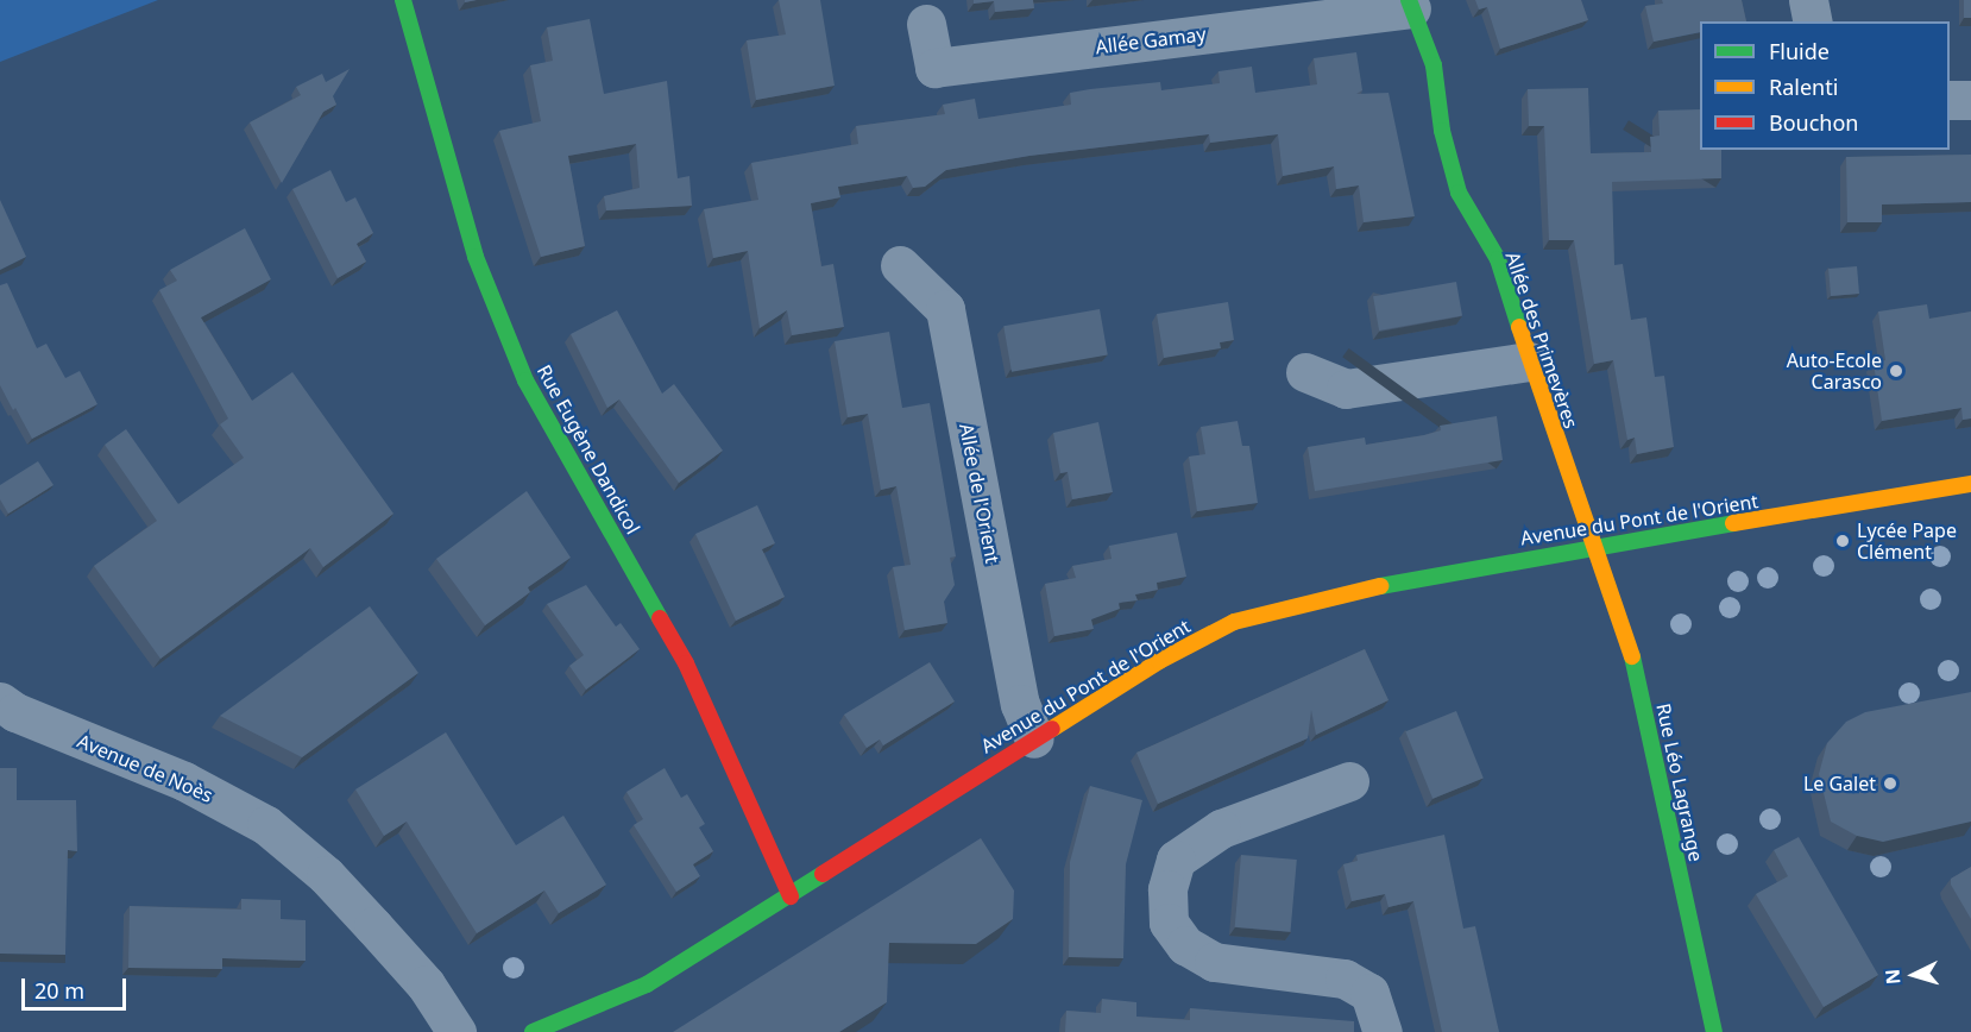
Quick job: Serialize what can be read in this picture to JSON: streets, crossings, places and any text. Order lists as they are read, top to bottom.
{
  "streets": {
    "street": [
      "Allée Gamay",
      "Allée des Primevères",
      "Rue Eugène Dandicol",
      "Allée de l'Orient",
      "Avenue du Pont de l'Orient",
      "Avenue de Noès",
      "Rue Léo Lagrange"
    ]
  },
  "crossings": [
    ["Allée Gamay", "Allée des Primevères"],
    ["Allée des Primevères", "Avenue du Pont de l'Orient"],
    ["Allée des Primevères", "Rue Léo Lagrange"],
    ["Rue Eugène Dandicol", "Avenue du Pont de l'Orient"],
    ["Allée de l'Orient", "Avenue du Pont de l'Orient"],
    ["Avenue du Pont de l'Orient", "Rue Léo Lagrange"]
  ],
  "places": ["Auto-Ecole Carasco", "Lycée Pape Clément", "Le Galet"],
  "legend": ["Fluide", "Ralenti", "Bouchon"],
  "scale_bar": "20 m",
  "north": "left"
}
